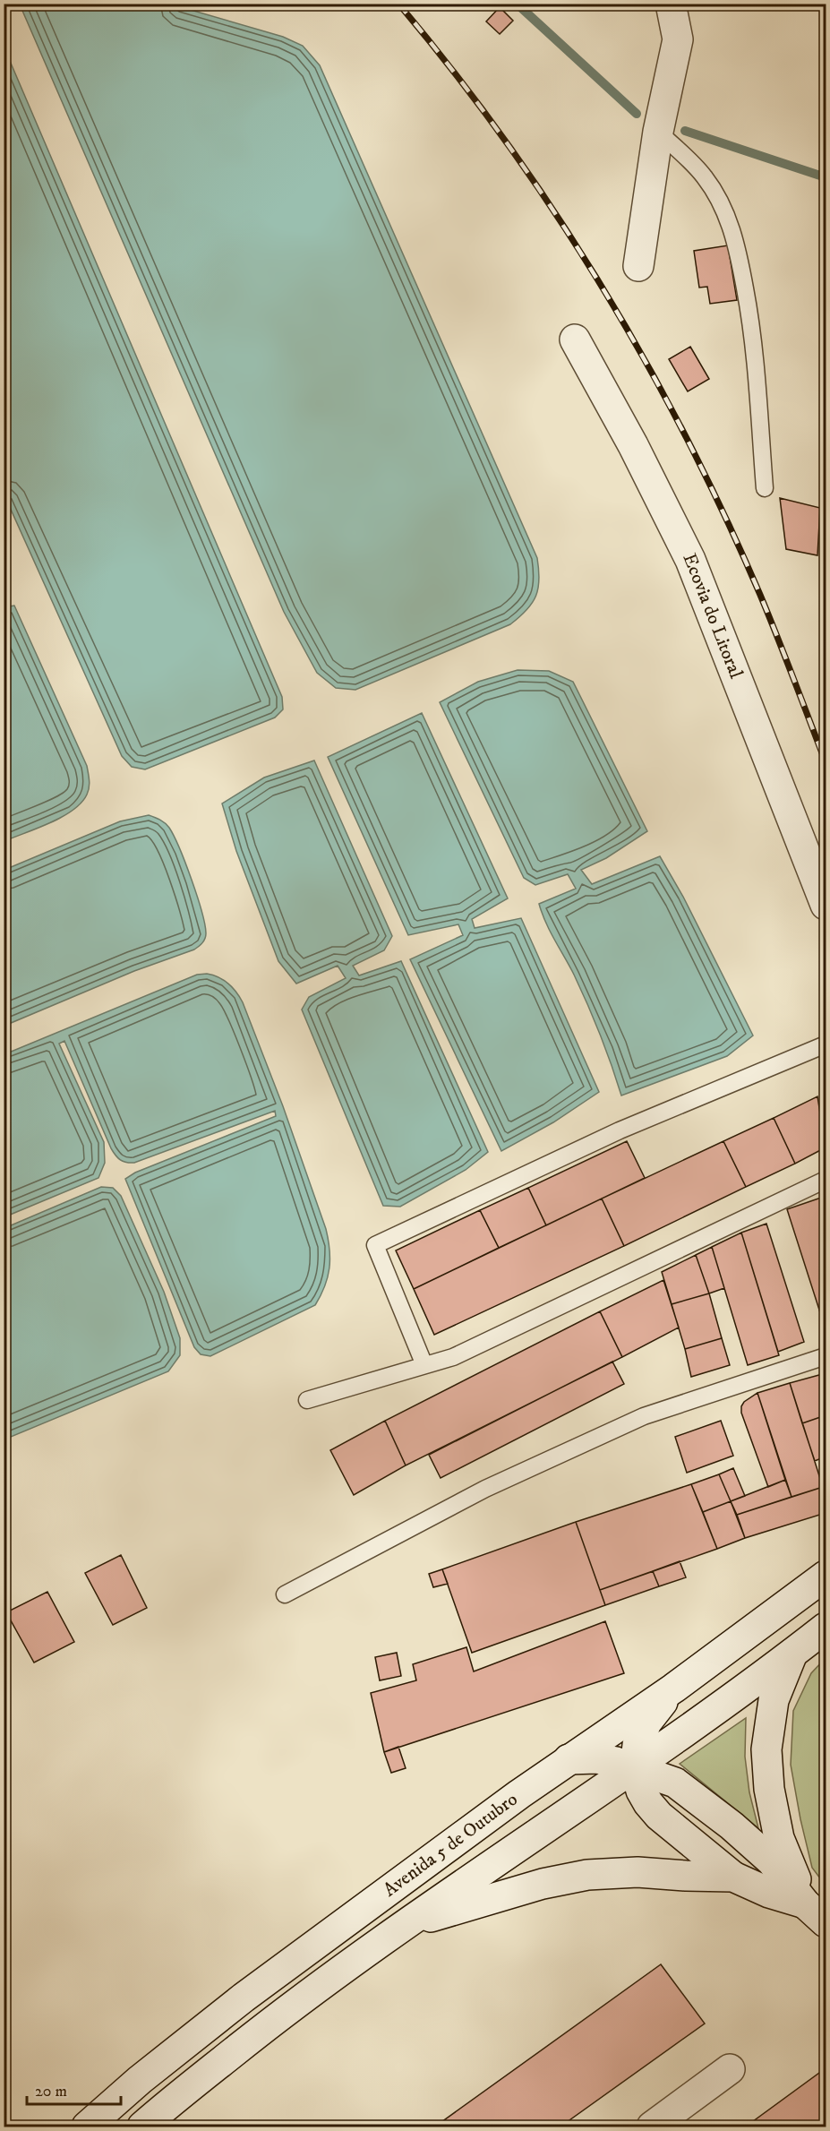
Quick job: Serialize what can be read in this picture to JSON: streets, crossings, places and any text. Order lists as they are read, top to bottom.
{
  "streets": {
    "street": ["Ecovia do Litoral", "Avenida 5 de Outubro"]
  },
  "scale_bar": "20 m"
}
